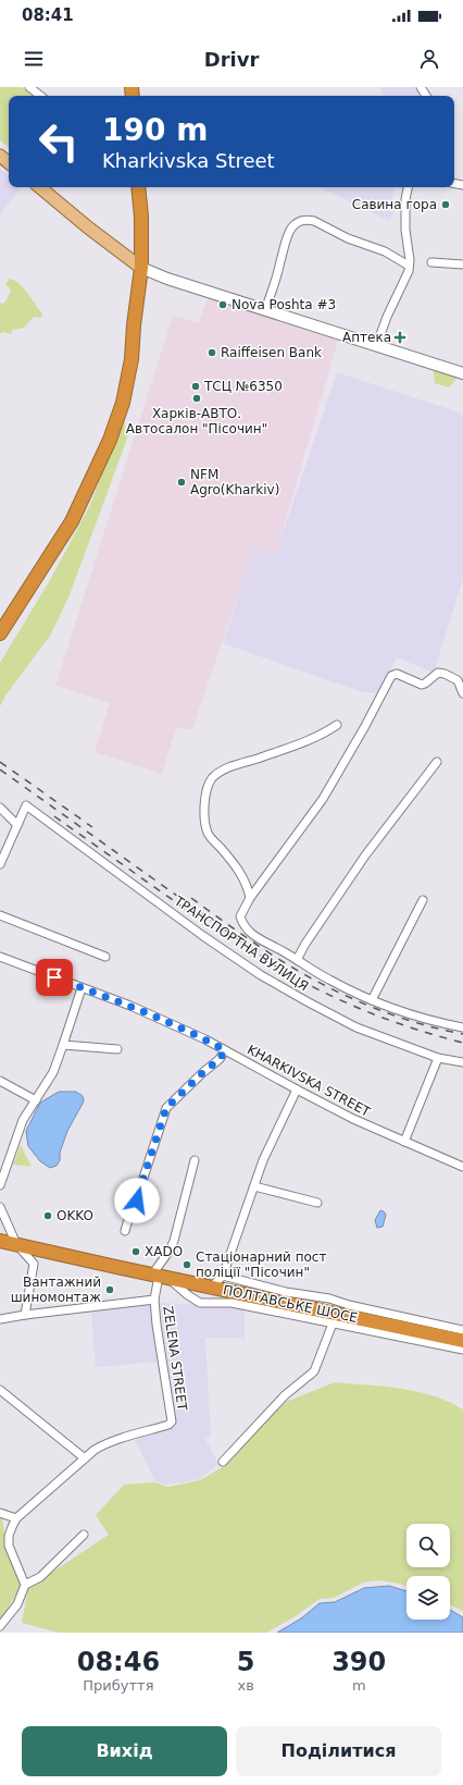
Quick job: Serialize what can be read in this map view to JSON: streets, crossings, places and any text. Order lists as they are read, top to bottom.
{
  "streets": {
    "highway": ["ПОЛТАВСЬКЕ ШОСЕ"],
    "street": ["ТРАНСПОРТНА ВУЛИЦЯ", "KHARKIVSKA STREET", "ZELENA STREET"]
  },
  "crossings": [
    ["ПОЛТАВСЬКЕ ШОСЕ", "ZELENA STREET"]
  ],
  "places": {
    "other": [
      "Савина гора",
      "Nova Poshta #3",
      "Raiffeisen Bank",
      "ТСЦ №6350",
      "Харків-АВТО. Автосалон \"Пісочин\"",
      "NFM Agro(Kharkiv)",
      "OKKO",
      "XADO",
      "Стаціонарний пост поліції \"Пісочин\"",
      "Вантажний шиномонтаж"
    ],
    "health": ["Аптека"]
  },
  "page": {
    "status": "08:41",
    "header": "Drivr",
    "turn": ["190 m", "Kharkivska Street"],
    "eta": [
      "08:46",
      "Прибуття",
      "5",
      "хв",
      "390",
      "m"
    ],
    "buttons": ["Вихід", "Поділитися"]
  }
}
